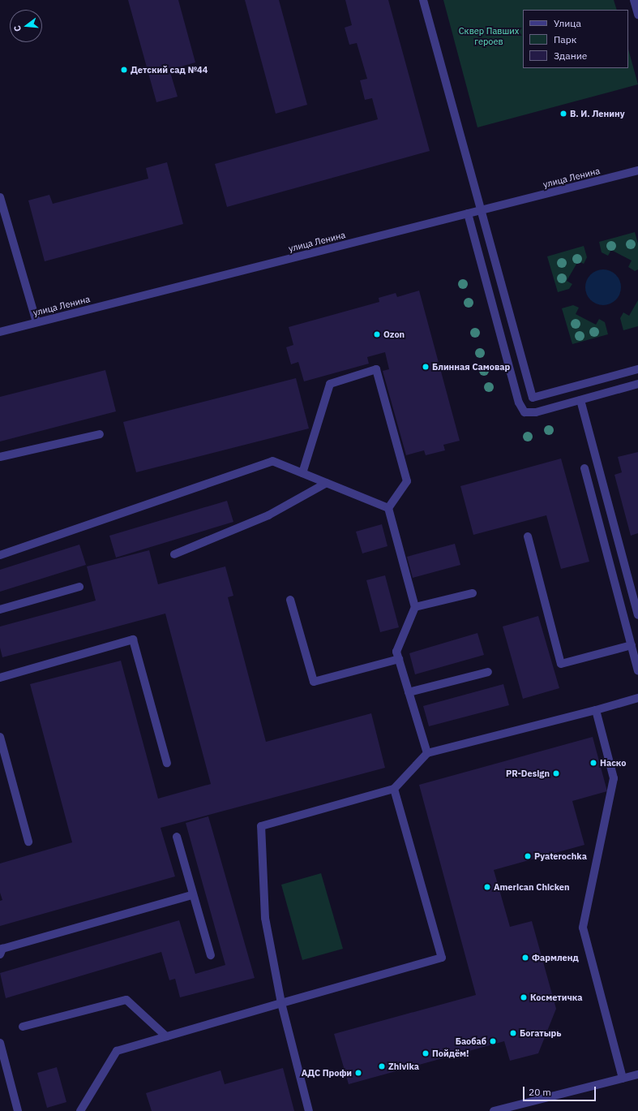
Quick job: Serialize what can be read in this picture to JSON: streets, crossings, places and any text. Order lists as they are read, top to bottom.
{
  "streets": {
    "street": ["улица Ленина"]
  },
  "parks": ["Сквер Павших героев"],
  "places": [
    "Детский сад №44",
    "В. И. Ленину",
    "Ozon",
    "Блинная Самовар",
    "Наско",
    "PR-Design",
    "Pyaterochka",
    "American Chicken",
    "Фармленд",
    "Косметичка",
    "Богатырь",
    "Баобаб",
    "Пойдём!",
    "Zhivika",
    "АДС Профи"
  ],
  "legend": ["Улица", "Парк", "Здание"],
  "scale_bar": "20 m",
  "north": "left"
}
